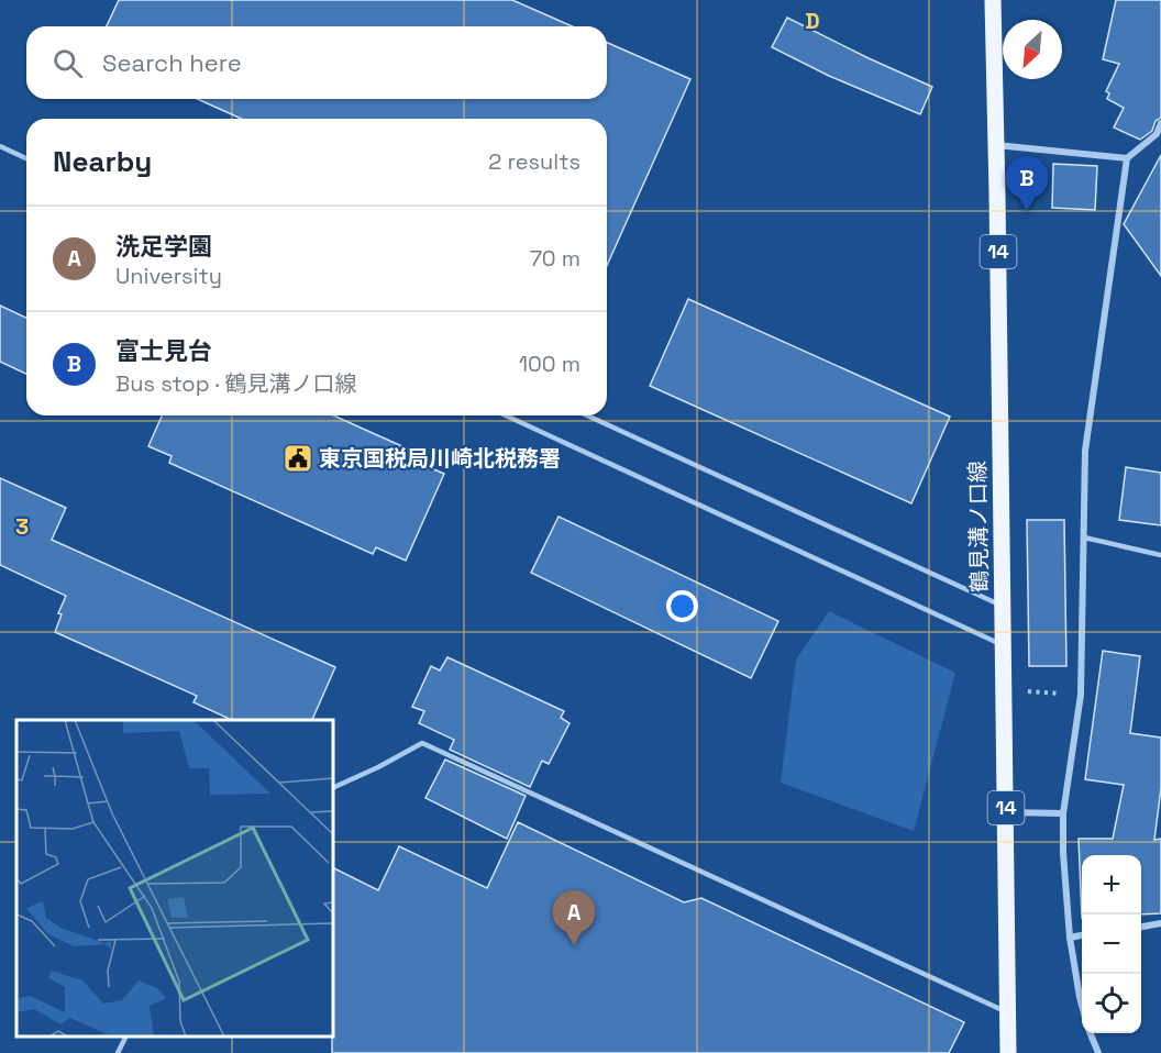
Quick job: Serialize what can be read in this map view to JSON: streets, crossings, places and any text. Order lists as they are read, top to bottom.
{
  "streets": {
    "main road": ["14", "鶴見溝ノ口線"]
  },
  "places": {
    "public building": ["東京国税局川崎北税務署"]
  },
  "north": "bottom left",
  "page": {
    "search": "Search here",
    "heading": ["Nearby", "2 results"],
    "pins": ["B", "A"],
    "list": [
      {
        "mark": "A",
        "name": "洗足学園",
        "note": "University",
        "value": "70 m"
      },
      {
        "mark": "B",
        "name": "富士見台",
        "note": "Bus stop · 鶴見溝ノ口線",
        "value": "100 m"
      }
    ],
    "map_buttons": ["+", "−"]
  },
  "grid": {
    "columns": ["D"],
    "rows": ["3"]
  }
}
